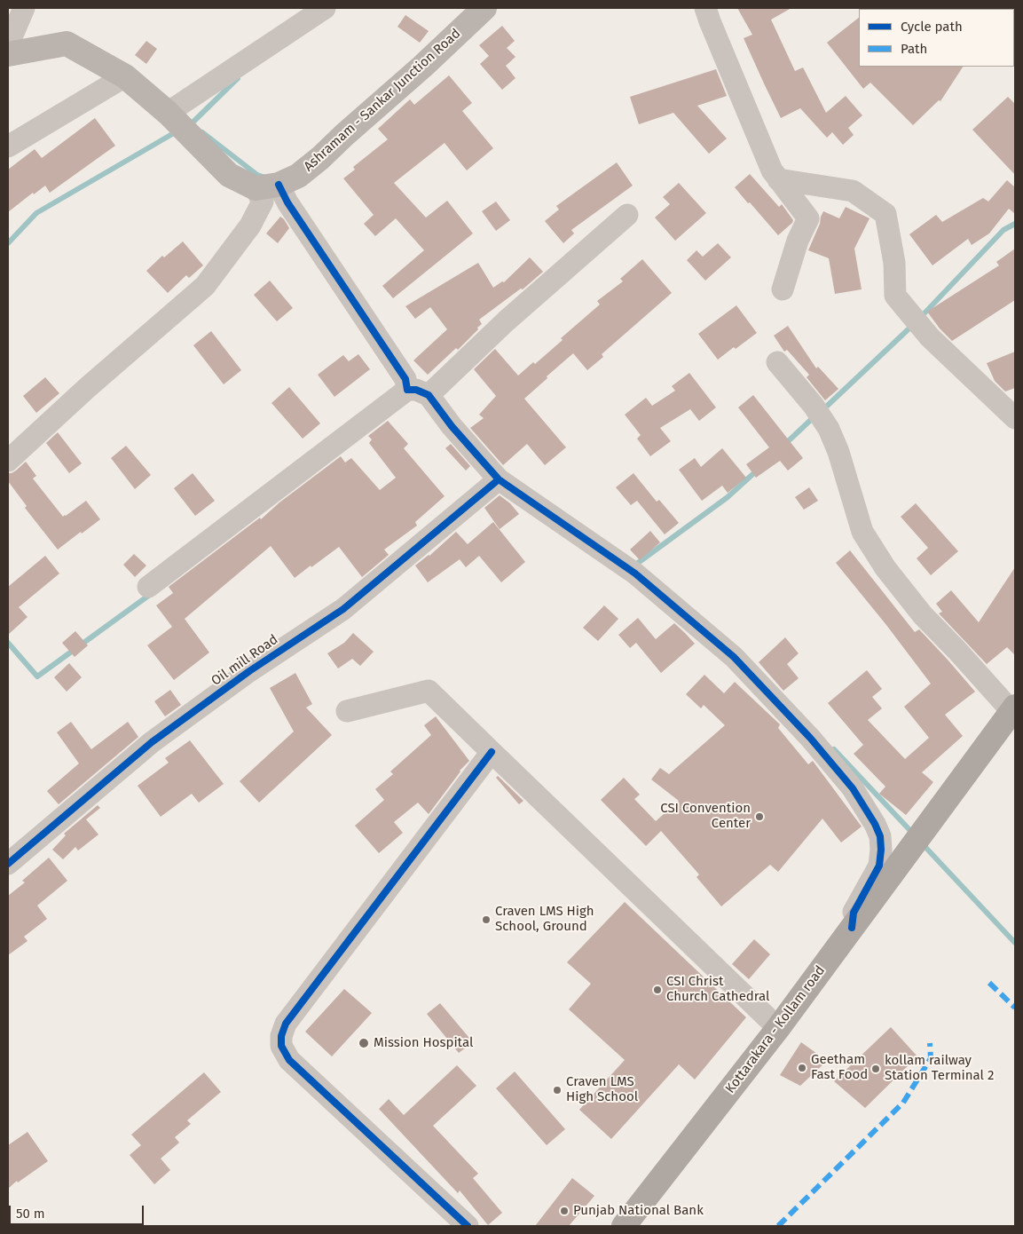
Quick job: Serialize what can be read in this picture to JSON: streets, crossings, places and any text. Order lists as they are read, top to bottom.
{
  "streets": {
    "main road": ["Kottarakara - Kollam road"],
    "street": ["Ashramam - Sankar Junction Road", "Oil mill Road"]
  },
  "places": [
    "CSI Convention Center",
    "Craven LMS High School, Ground",
    "CSI Christ Church Cathedral",
    "Mission Hospital",
    "Geetham Fast Food",
    "kollam railway Station Terminal 2",
    "Craven LMS High School",
    "Punjab National Bank"
  ],
  "legend": ["Cycle path", "Path"],
  "scale_bar": "50 m"
}
